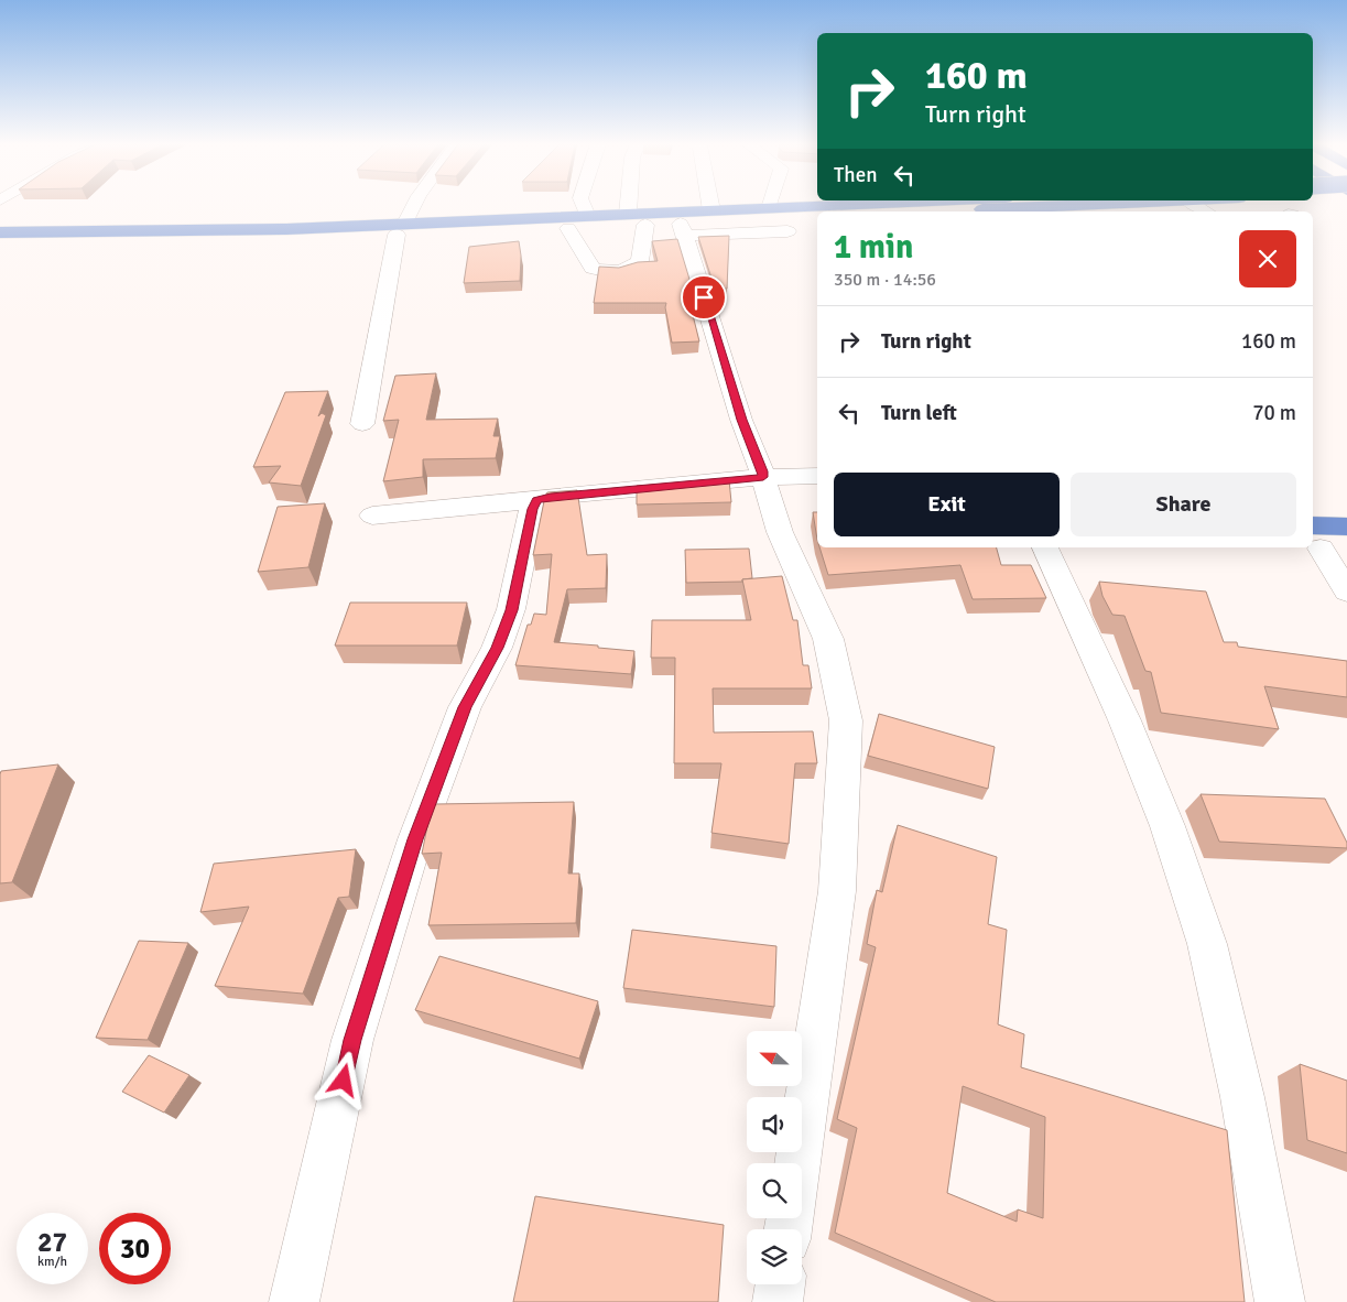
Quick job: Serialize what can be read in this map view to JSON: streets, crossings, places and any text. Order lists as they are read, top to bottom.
{
  "north": "left",
  "page": {
    "turn": ["160 m", "Turn right"],
    "then": "Then",
    "heading": ["1 min", "350 m · 14:56"],
    "list": [
      {
        "name": "Turn right",
        "value": "160 m"
      },
      {
        "name": "Turn left",
        "value": "70 m"
      }
    ],
    "buttons": ["Exit", "Share"],
    "speed": "27 km/h",
    "limit": "30"
  }
}
